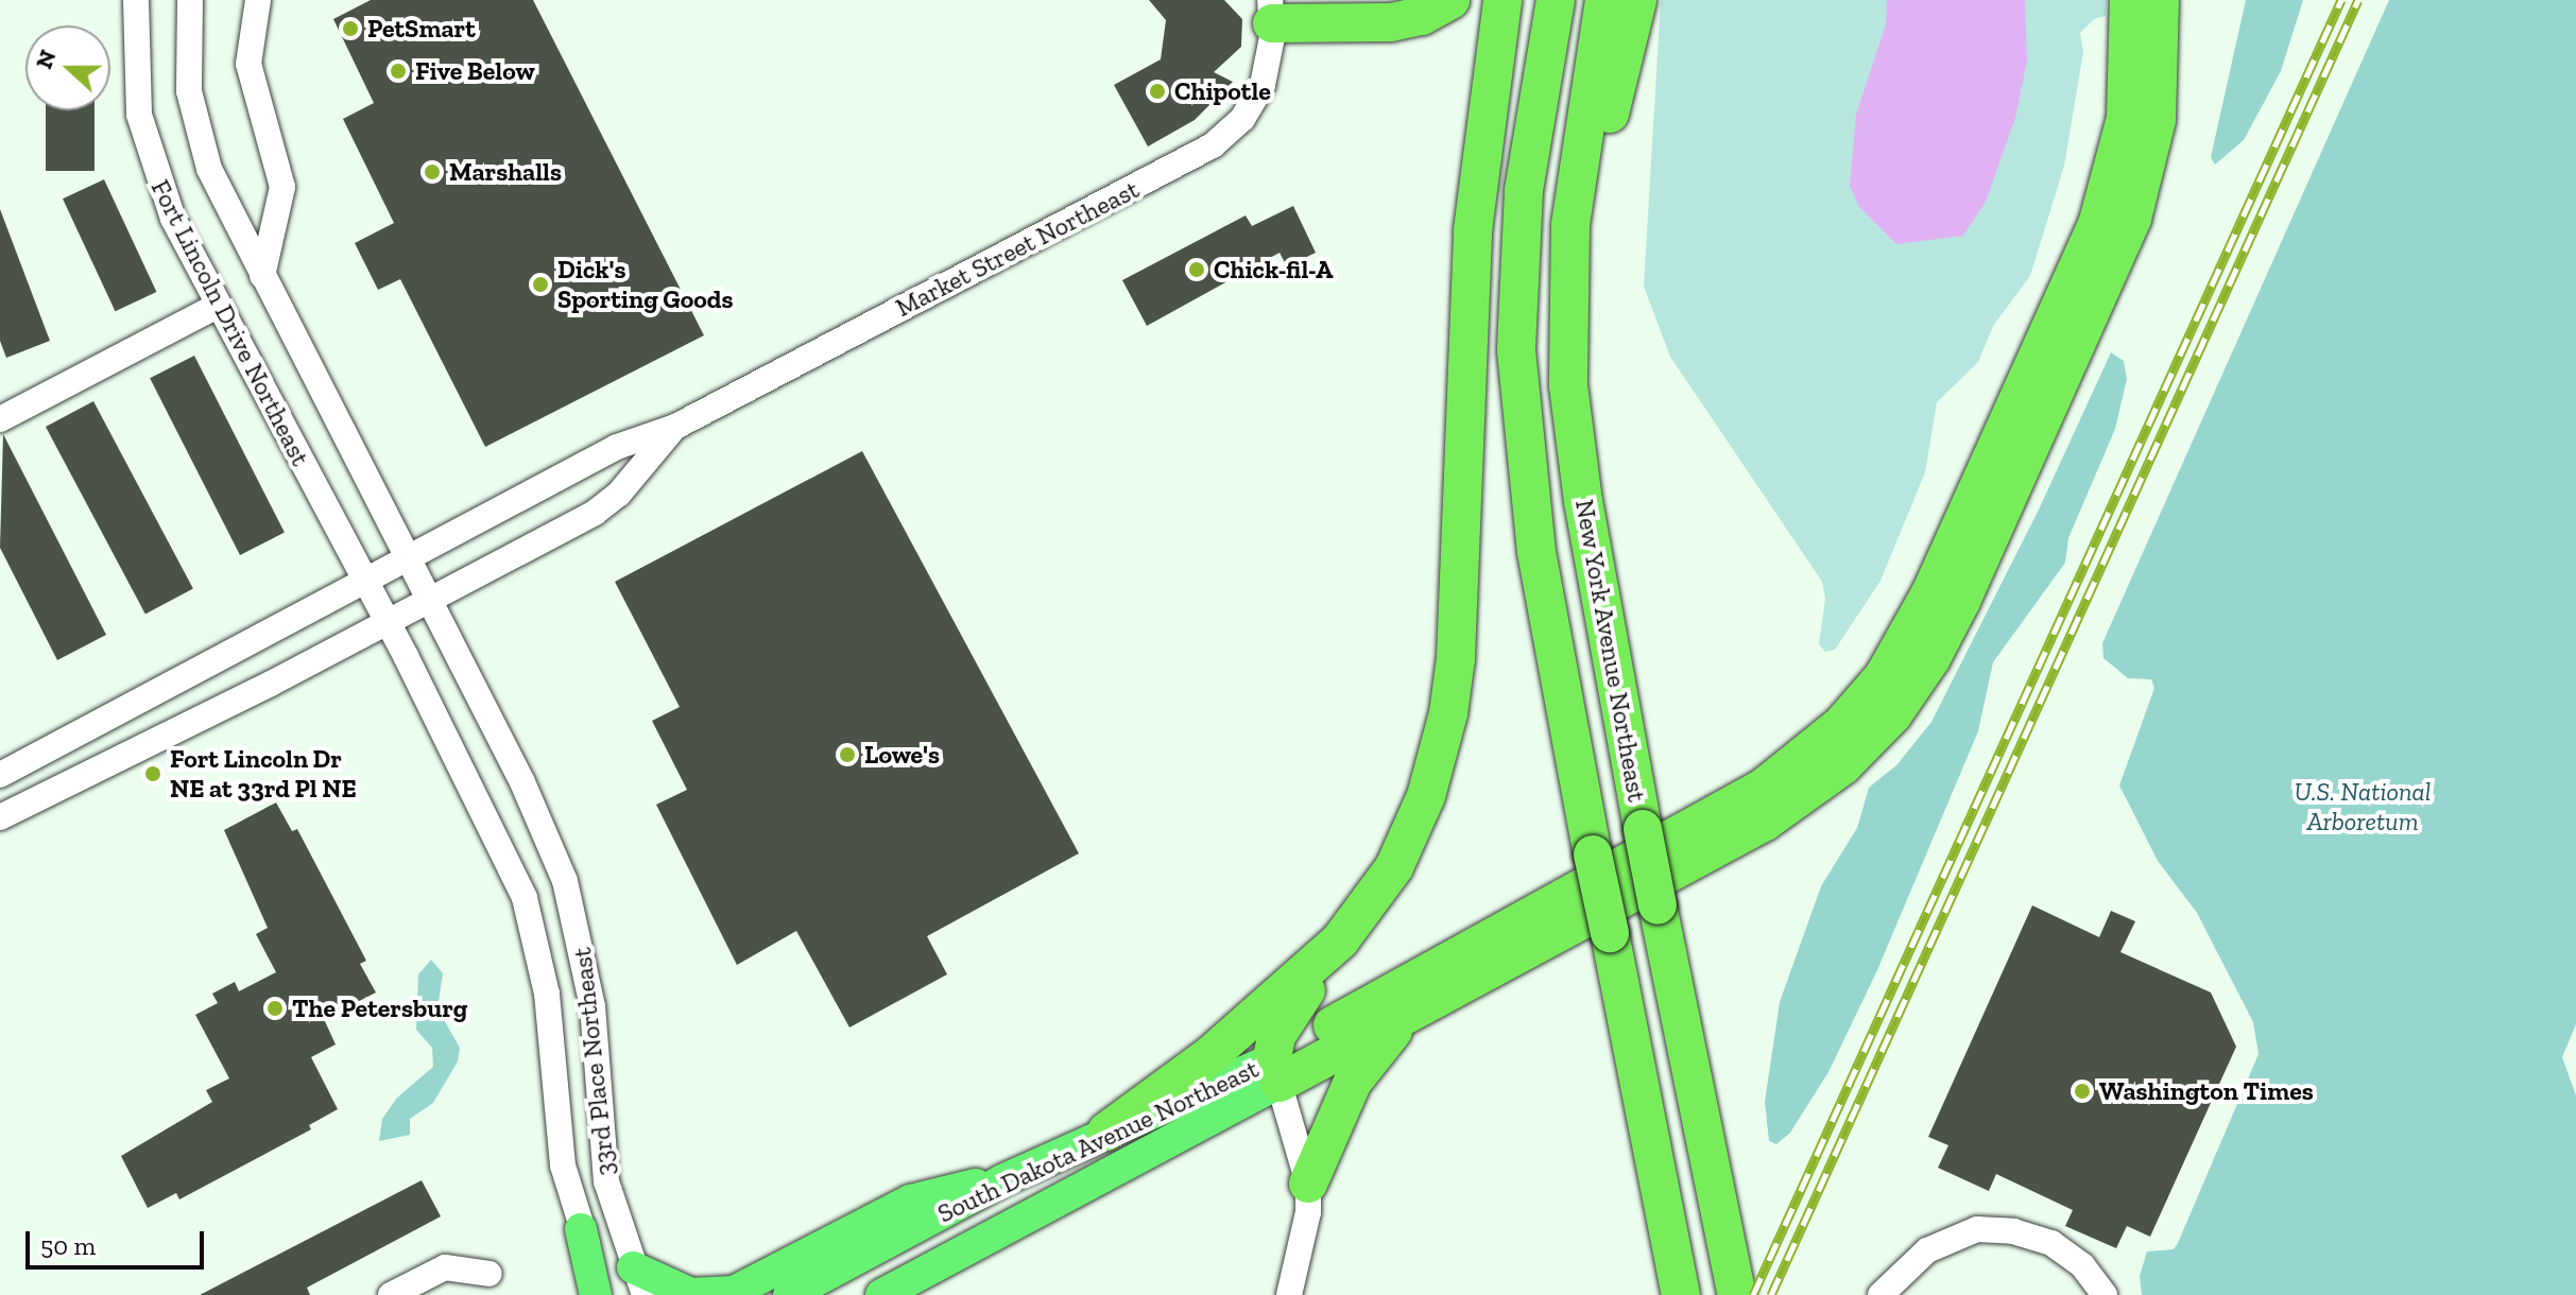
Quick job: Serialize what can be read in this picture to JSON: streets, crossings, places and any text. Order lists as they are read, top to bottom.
{
  "streets": {
    "highway": ["New York Avenue Northeast"],
    "main road": ["South Dakota Avenue Northeast"],
    "street": ["Market Street Northeast", "Fort Lincoln Drive Northeast", "33rd Place Northeast"]
  },
  "crossings": [
    ["Market Street Northeast", "Fort Lincoln Drive Northeast"],
    ["Market Street Northeast", "33rd Place Northeast"],
    ["Fort Lincoln Drive Northeast", "33rd Place Northeast"]
  ],
  "parks": ["U.S. National Arboretum"],
  "places": [
    "PetSmart",
    "Five Below",
    "Chipotle",
    "Marshalls",
    "Chick-fil-A",
    "Dick's Sporting Goods",
    "Lowe's",
    "Fort Lincoln Dr NE at 33rd Pl NE",
    "The Petersburg",
    "Washington Times"
  ],
  "scale_bar": "50 m",
  "north": "left"
}
